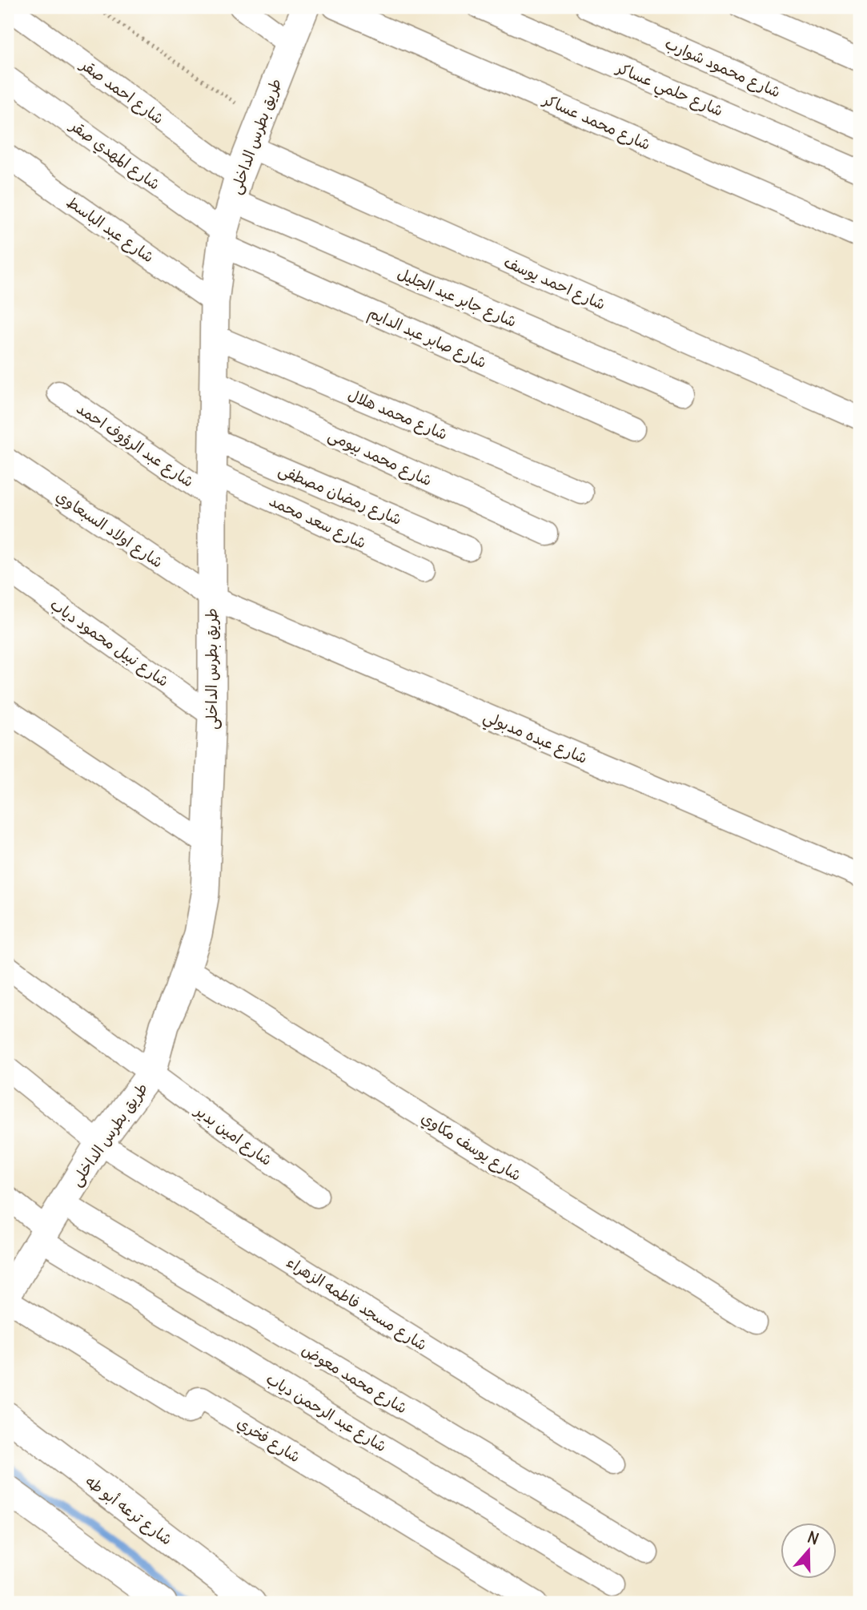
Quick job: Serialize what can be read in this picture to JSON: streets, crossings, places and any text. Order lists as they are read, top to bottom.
{
  "streets": {
    "street": [
      "شارع محمود شوارب",
      "شارع حلمي عساكر",
      "شارع احمد صقر",
      "شارع محمد عساكر",
      "طريق بطرس الداخلى",
      "شارع المهدي صقر",
      "شارع عبد الباسط",
      "شارع احمد يوسف",
      "شارع جابر عبد الجليل",
      "شارع صابر عبد الدايم",
      "شارع محمد هلال",
      "شارع عبد الرؤوف احمد",
      "شارع محمد بيومى",
      "شارع رمضان مصطفى",
      "شارع سعد محمد",
      "شارع اولاد السبعاوي",
      "شارع نبيل محمود دياب",
      "شارع عبده مدبولي",
      "شارع امين بدير",
      "شارع يوسف مكاوي",
      "شارع مسجد فاطمه الزهراء",
      "شارع محمد معوض",
      "شارع عبد الرحمن دياب",
      "شارع فخري",
      "شارع ترعه أبو طه"
    ]
  },
  "crossings": [
    ["شارع احمد صقر", "طريق بطرس الداخلى"],
    ["شارع احمد صقر", "شارع جابر عبد الجليل"],
    ["طريق بطرس الداخلى", "شارع المهدي صقر"],
    ["طريق بطرس الداخلى", "شارع عبد الباسط"],
    ["طريق بطرس الداخلى", "شارع احمد يوسف"],
    ["طريق بطرس الداخلى", "شارع جابر عبد الجليل"],
    ["طريق بطرس الداخلى", "شارع صابر عبد الدايم"],
    ["طريق بطرس الداخلى", "شارع محمد هلال"],
    ["طريق بطرس الداخلى", "شارع عبد الرؤوف احمد"],
    ["طريق بطرس الداخلى", "شارع محمد بيومى"],
    ["طريق بطرس الداخلى", "شارع رمضان مصطفى"],
    ["طريق بطرس الداخلى", "شارع سعد محمد"],
    ["طريق بطرس الداخلى", "شارع اولاد السبعاوي"],
    ["طريق بطرس الداخلى", "شارع نبيل محمود دياب"],
    ["طريق بطرس الداخلى", "شارع عبده مدبولي"],
    ["طريق بطرس الداخلى", "شارع امين بدير"],
    ["طريق بطرس الداخلى", "شارع يوسف مكاوي"],
    ["طريق بطرس الداخلى", "شارع مسجد فاطمه الزهراء"],
    ["طريق بطرس الداخلى", "شارع محمد معوض"],
    ["طريق بطرس الداخلى", "شارع عبد الرحمن دياب"],
    ["شارع المهدي صقر", "شارع صابر عبد الدايم"],
    ["شارع عبد الرؤوف احمد", "شارع سعد محمد"],
    ["شارع اولاد السبعاوي", "شارع عبده مدبولي"]
  ],
  "north": "top"
}
